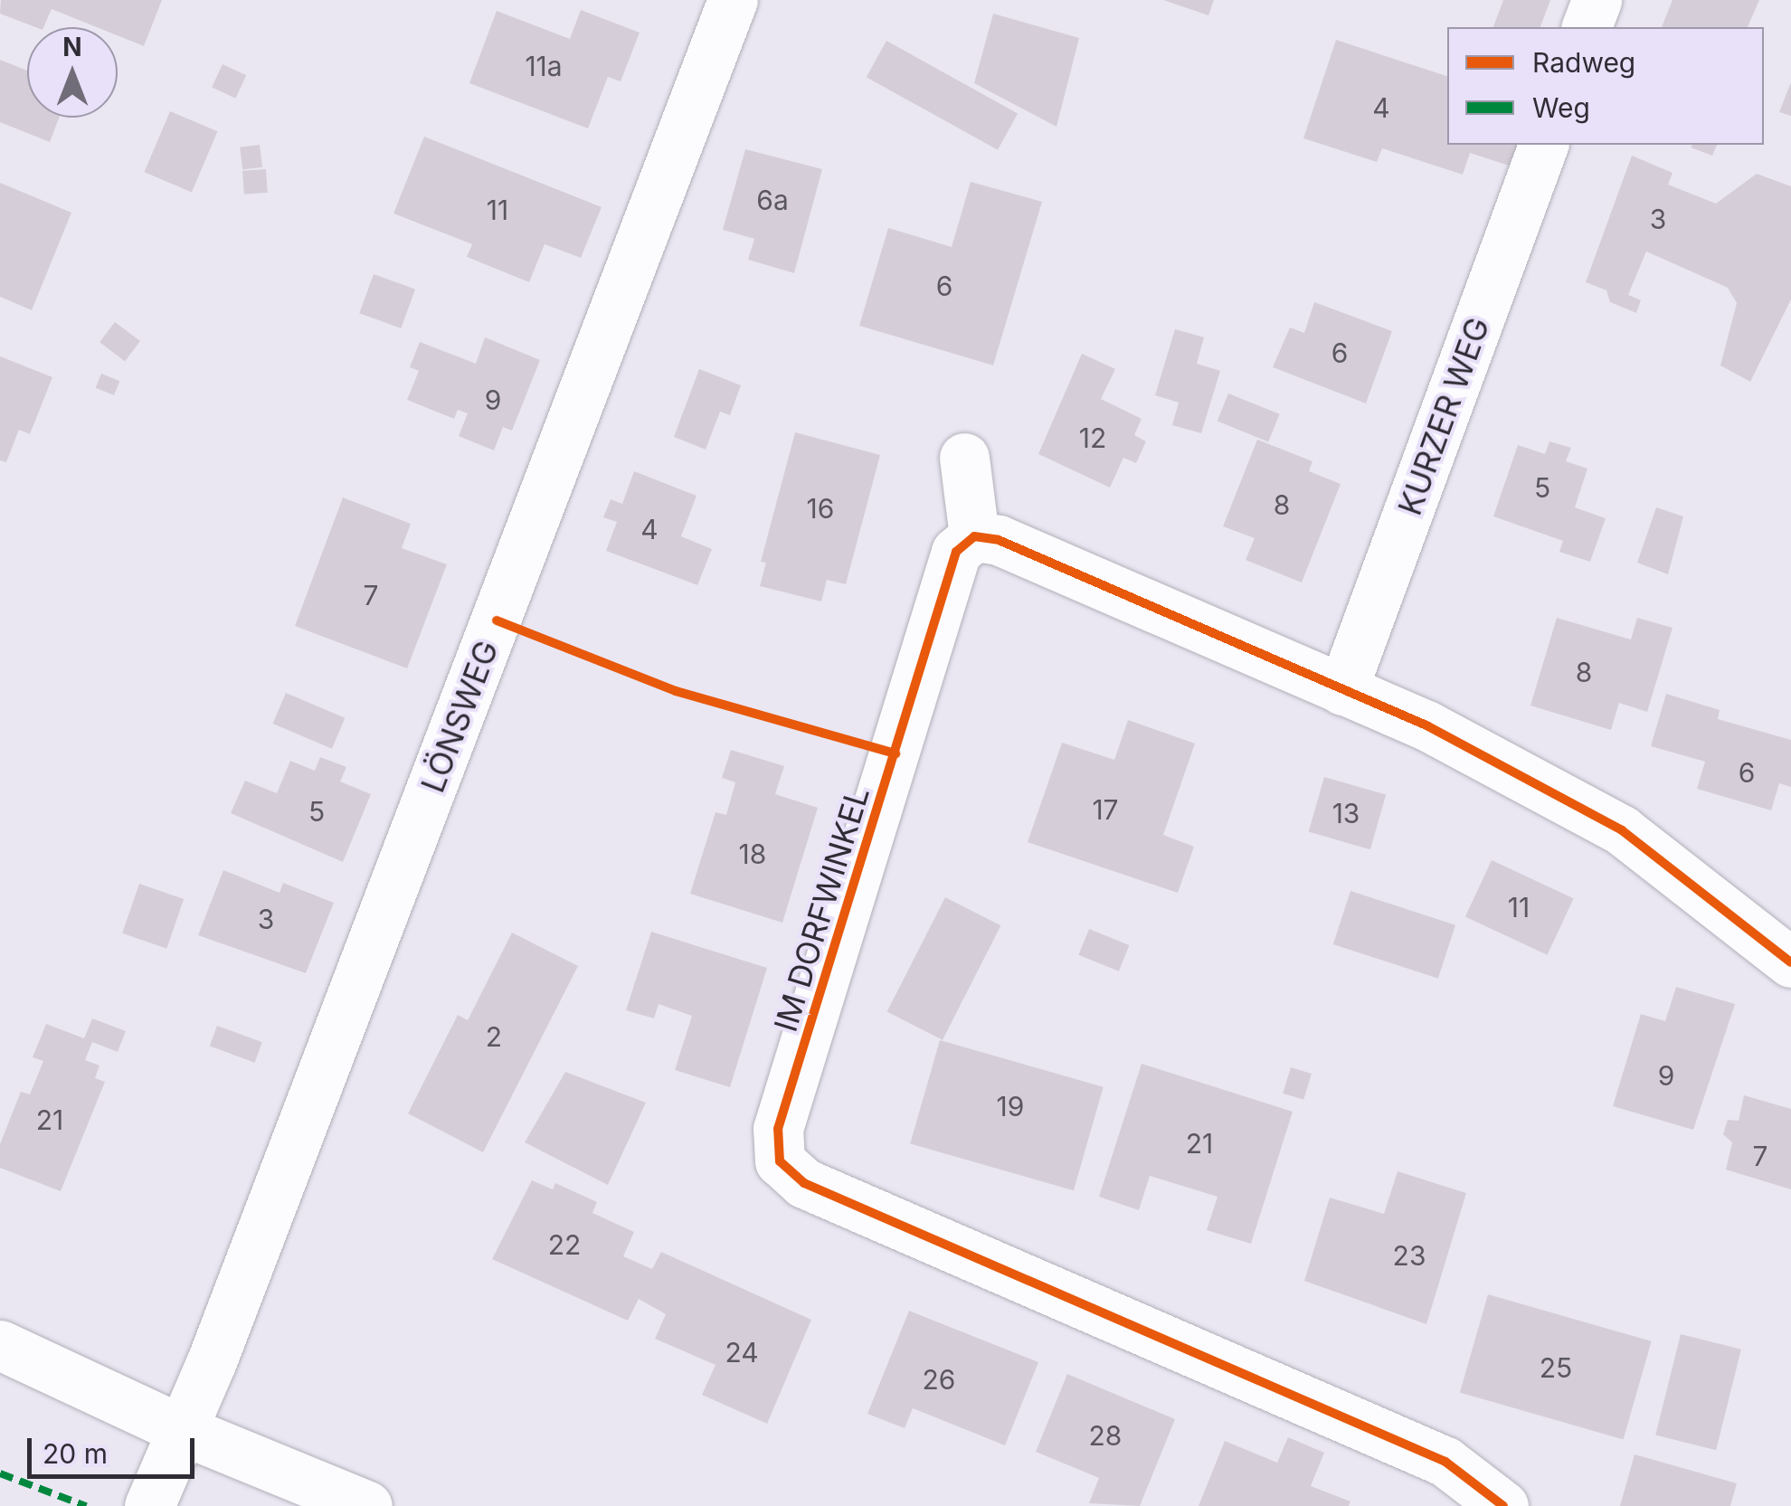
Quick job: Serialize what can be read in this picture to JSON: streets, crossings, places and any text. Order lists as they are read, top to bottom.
{
  "streets": {
    "street": ["KURZER WEG", "LÖNSWEG", "IM DORFWINKEL"]
  },
  "house_numbers": [
    "11a",
    "4",
    "6a",
    "11",
    "3",
    "6",
    "6",
    "9",
    "12",
    "5",
    "8",
    "16",
    "4",
    "7",
    "8",
    "6",
    "17",
    "5",
    "13",
    "18",
    "11",
    "3",
    "2",
    "9",
    "19",
    "21",
    "21",
    "7",
    "22",
    "23",
    "24",
    "25",
    "26",
    "28"
  ],
  "legend": ["Radweg", "Weg"],
  "scale_bar": "20 m",
  "north": "top"
}
